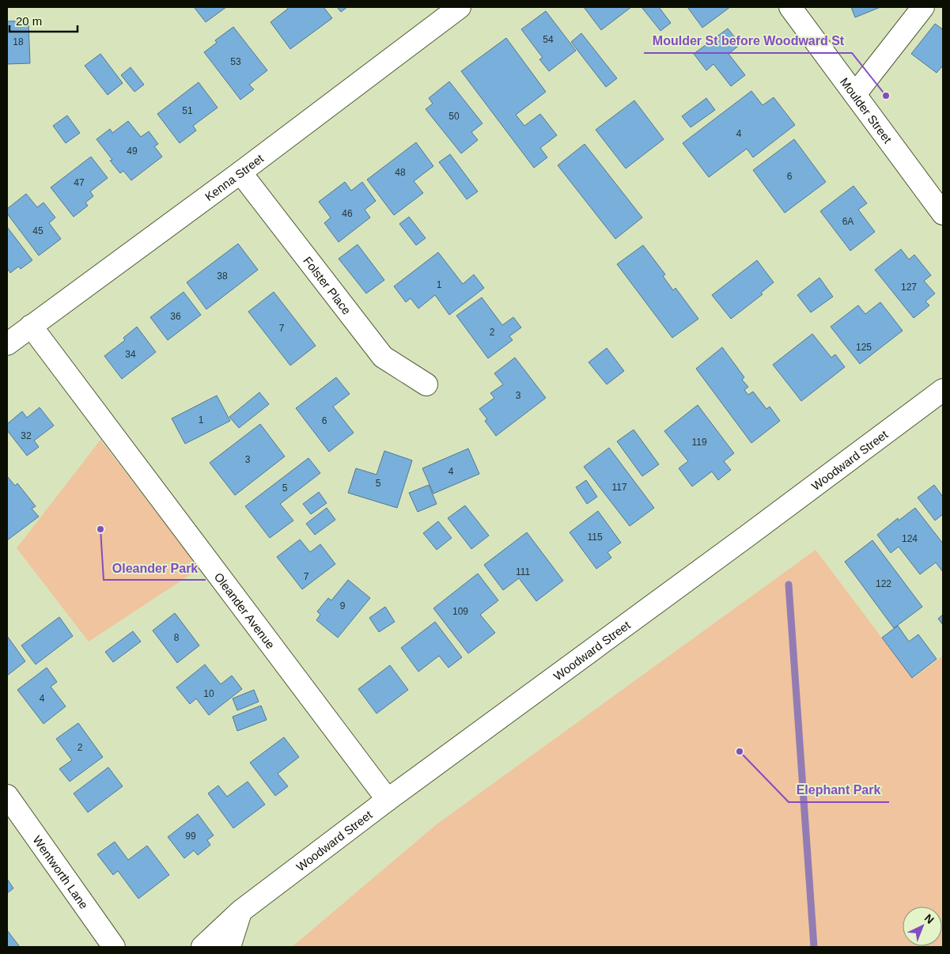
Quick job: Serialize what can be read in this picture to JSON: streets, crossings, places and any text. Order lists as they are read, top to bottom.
{
  "streets": {
    "street": [
      "Moulder Street",
      "Kenna Street",
      "Folster Place",
      "Woodward Street",
      "Oleander Avenue",
      "Wentworth Lane"
    ]
  },
  "crossings": [
    ["Kenna Street", "Folster Place"],
    ["Kenna Street", "Oleander Avenue"],
    ["Woodward Street", "Oleander Avenue"]
  ],
  "places": ["Moulder St before Woodward St", "Oleander Park", "Elephant Park"],
  "house_numbers": [
    "54",
    "18",
    "53",
    "51",
    "50",
    "4",
    "49",
    "48",
    "6",
    "47",
    "46",
    "6A",
    "45",
    "38",
    "1",
    "127",
    "36",
    "7",
    "2",
    "125",
    "34",
    "3",
    "1",
    "6",
    "32",
    "119",
    "3",
    "4",
    "5",
    "117",
    "5",
    "115",
    "124",
    "111",
    "7",
    "122",
    "9",
    "109",
    "8",
    "10",
    "4",
    "2",
    "99"
  ],
  "scale_bar": "20 m",
  "north": "top right"
}
